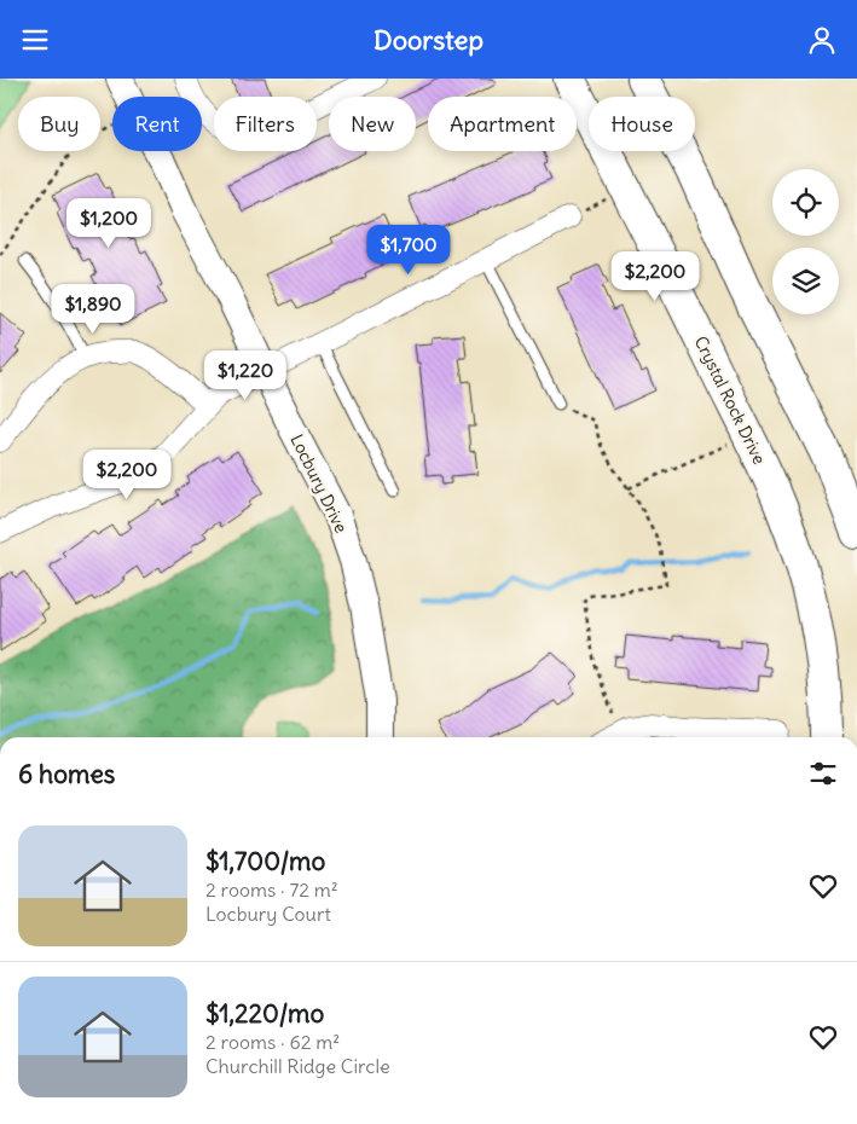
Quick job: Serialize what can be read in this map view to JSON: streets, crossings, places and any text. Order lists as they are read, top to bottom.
{
  "streets": {
    "main road": ["Crystal Rock Drive"],
    "street": ["Locbury Drive"]
  },
  "page": {
    "header": "Doorstep",
    "chip": [
      "Buy",
      "Rent",
      "Filters",
      "New",
      "Apartment",
      "House"
    ],
    "price": [
      "$1,200",
      "$1,700",
      "$2,200",
      "$1,890",
      "$1,220",
      "$2,200"
    ],
    "heading": "6 homes",
    "list": [
      {
        "name": "$1,700/mo",
        "note": "2 rooms · 72 m² · Locbury Court"
      },
      {
        "name": "$1,220/mo",
        "note": "2 rooms · 62 m² · Churchill Ridge Circle"
      }
    ]
  }
}
